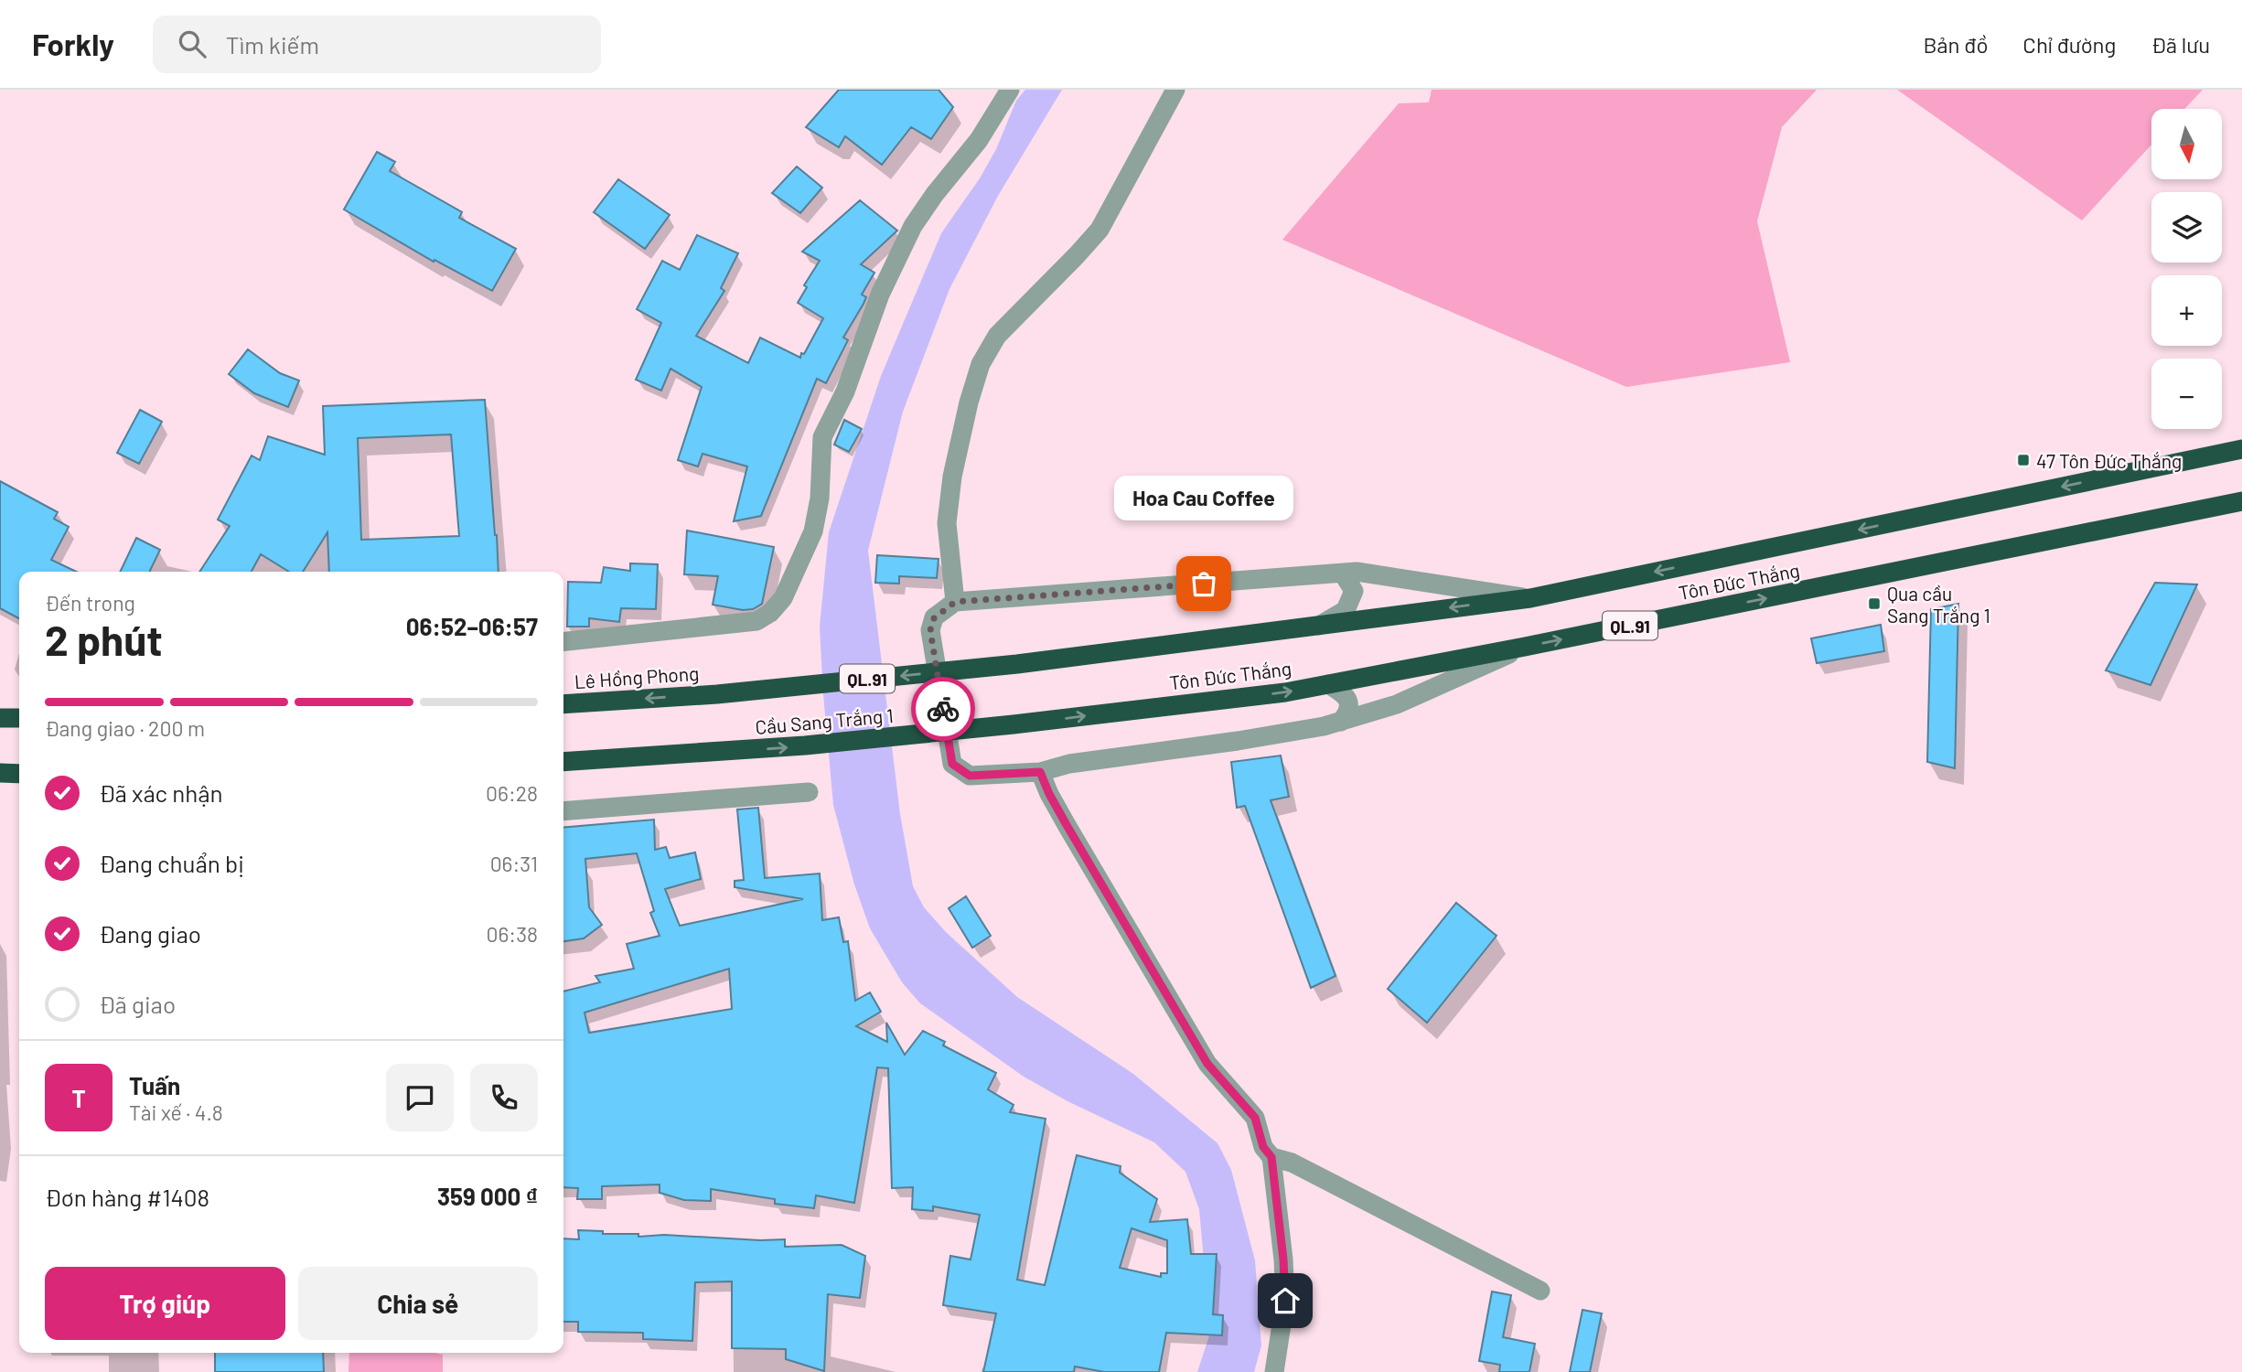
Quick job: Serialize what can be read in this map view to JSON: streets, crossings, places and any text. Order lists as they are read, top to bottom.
{
  "streets": {
    "highway": [
      "Tôn Đức Thắng",
      "QL.91",
      "Lê Hồng Phong",
      "Cầu Sang Trắng 1"
    ]
  },
  "crossings": [
    ["Tôn Đức Thắng", "Cầu Sang Trắng 1"],
    ["Lê Hồng Phong", "Cầu Sang Trắng 1"]
  ],
  "one_way": ["Lê Hồng Phong"],
  "places": {
    "transit": ["47 Tôn Đức Thắng", "Qua cầu Sang Trắng 1"],
    "other": ["Hoa Cau Coffee"]
  },
  "north": "bottom",
  "page": {
    "header": "Forkly",
    "search": "Tìm kiếm",
    "nav": ["Bản đồ", "Chỉ đường", "Đã lưu"],
    "map_buttons": ["+", "−"],
    "bubble": "Hoa Cau Coffee",
    "heading": ["2 phút", "Đến trong", "06:52–06:57"],
    "panel": [
      "Tuấn",
      "Tài xế · 4.8",
      "Đơn hàng #1408",
      "359 000 ₫"
    ],
    "bar": "Đang giao · 200 m",
    "list": [
      ["Đã xác nhận", "06:28"],
      ["Đang chuẩn bị", "06:31"],
      ["Đang giao", "06:38"],
      "Đã giao"
    ],
    "round": "T",
    "buttons": ["Trợ giúp", "Chia sẻ"]
  }
}
